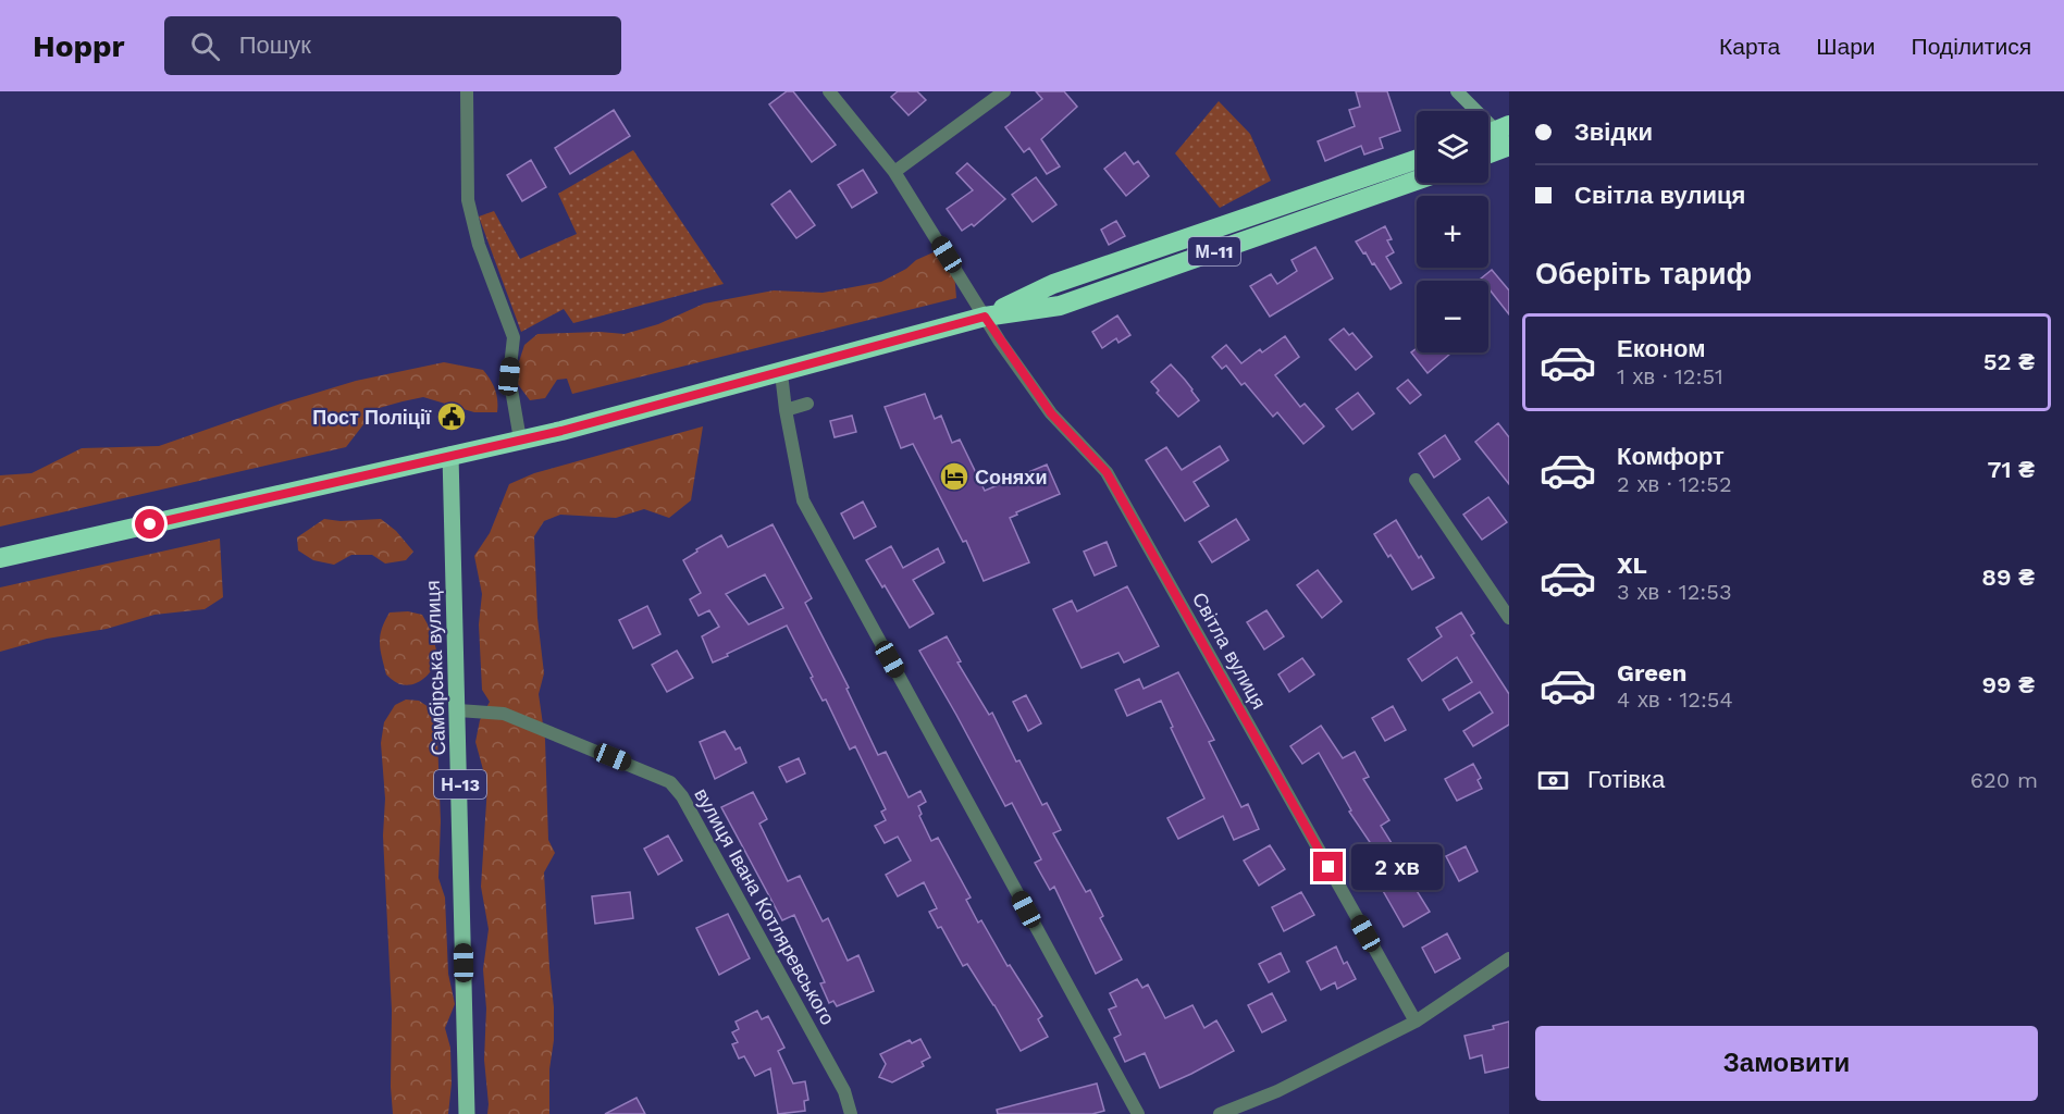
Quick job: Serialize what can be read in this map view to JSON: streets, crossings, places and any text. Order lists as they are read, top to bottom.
{
  "streets": {
    "highway": ["М-11"],
    "main road": ["Самбірська вулиця", "Н-13"],
    "street": ["Світла вулиця", "вулиця Івана Котляревського"]
  },
  "crossings": [
    ["М-11", "Світла вулиця"],
    ["М-11", "Самбірська вулиця"],
    ["Самбірська вулиця", "вулиця Івана Котляревського"]
  ],
  "places": {
    "public building": ["Пост Поліції"],
    "hotel": ["Соняхи"]
  },
  "page": {
    "header": "Hoppr",
    "search": "Пошук",
    "nav": ["Карта", "Шари", "Поділитися"],
    "banner": ["Звідки", "Світла вулиця"],
    "map_buttons": ["+", "−"],
    "heading": "Оберіть тариф",
    "list": [
      {
        "name": "Економ",
        "note": "1 хв · 12:51",
        "value": "52 ₴"
      },
      {
        "name": "Комфорт",
        "note": "2 хв · 12:52",
        "value": "71 ₴"
      },
      {
        "name": "XL",
        "note": "3 хв · 12:53",
        "value": "89 ₴"
      },
      {
        "name": "Green",
        "note": "4 хв · 12:54",
        "value": "99 ₴"
      }
    ],
    "pay": ["Готівка", "620 m"],
    "bubble": "2 хв",
    "buttons": "Замовити"
  }
}
